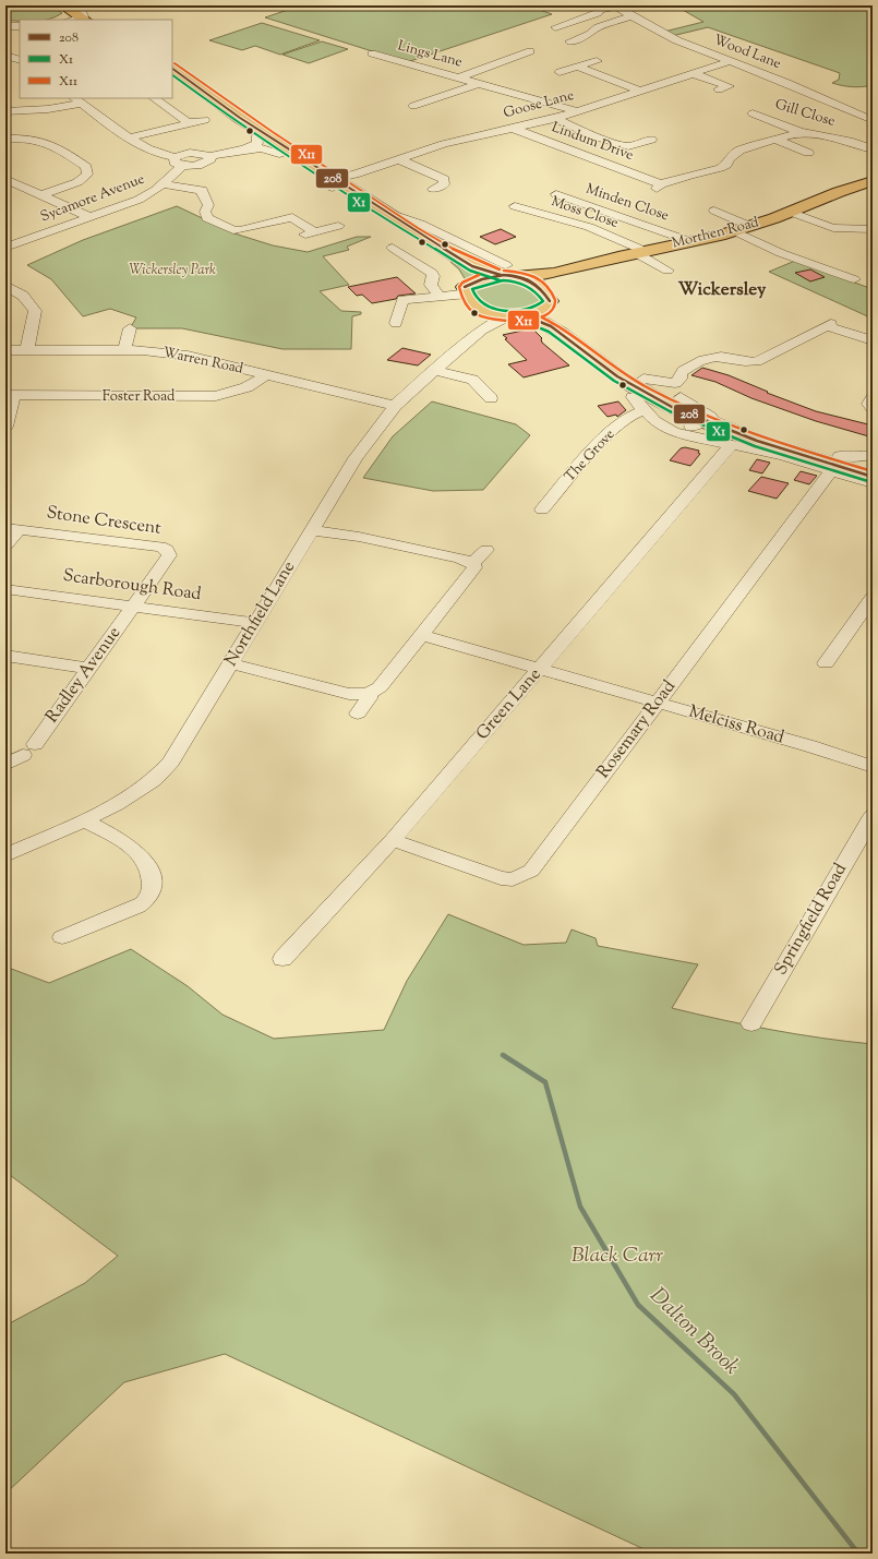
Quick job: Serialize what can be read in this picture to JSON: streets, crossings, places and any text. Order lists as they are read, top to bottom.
{
  "streets": {
    "main road": ["Morthen Road"],
    "street": [
      "Wood Lane",
      "Lings Lane",
      "Goose Lane",
      "Gill Close",
      "Lindum Drive",
      "Sycamore Avenue",
      "Minden Close",
      "Moss Close",
      "Warren Road",
      "Foster Road",
      "The Grove",
      "Stone Crescent",
      "Scarborough Road",
      "Northfield Lane",
      "Radley Avenue",
      "Green Lane",
      "Melciss Road",
      "Rosemary Road",
      "Springfield Road"
    ]
  },
  "crossings": [
    ["Wood Lane", "Goose Lane"],
    ["Lings Lane", "Goose Lane"],
    ["Goose Lane", "Lindum Drive"],
    ["Gill Close", "Lindum Drive"],
    ["Minden Close", "Morthen Road"],
    ["Moss Close", "Morthen Road"],
    ["Warren Road", "Foster Road"],
    ["Warren Road", "Northfield Lane"],
    ["Stone Crescent", "Scarborough Road"],
    ["Stone Crescent", "Radley Avenue"],
    ["Scarborough Road", "Northfield Lane"],
    ["Scarborough Road", "Radley Avenue"],
    ["Green Lane", "Melciss Road"],
    ["Green Lane", "Rosemary Road"],
    ["Melciss Road", "Rosemary Road"]
  ],
  "districts": ["Wickersley"],
  "water": ["Dalton Brook"],
  "parks": ["Wickersley Park", "Black Carr"],
  "lines": ["transit line X11", "transit line 208", "transit line X1"],
  "legend": ["208", "X1", "X11"]
}
